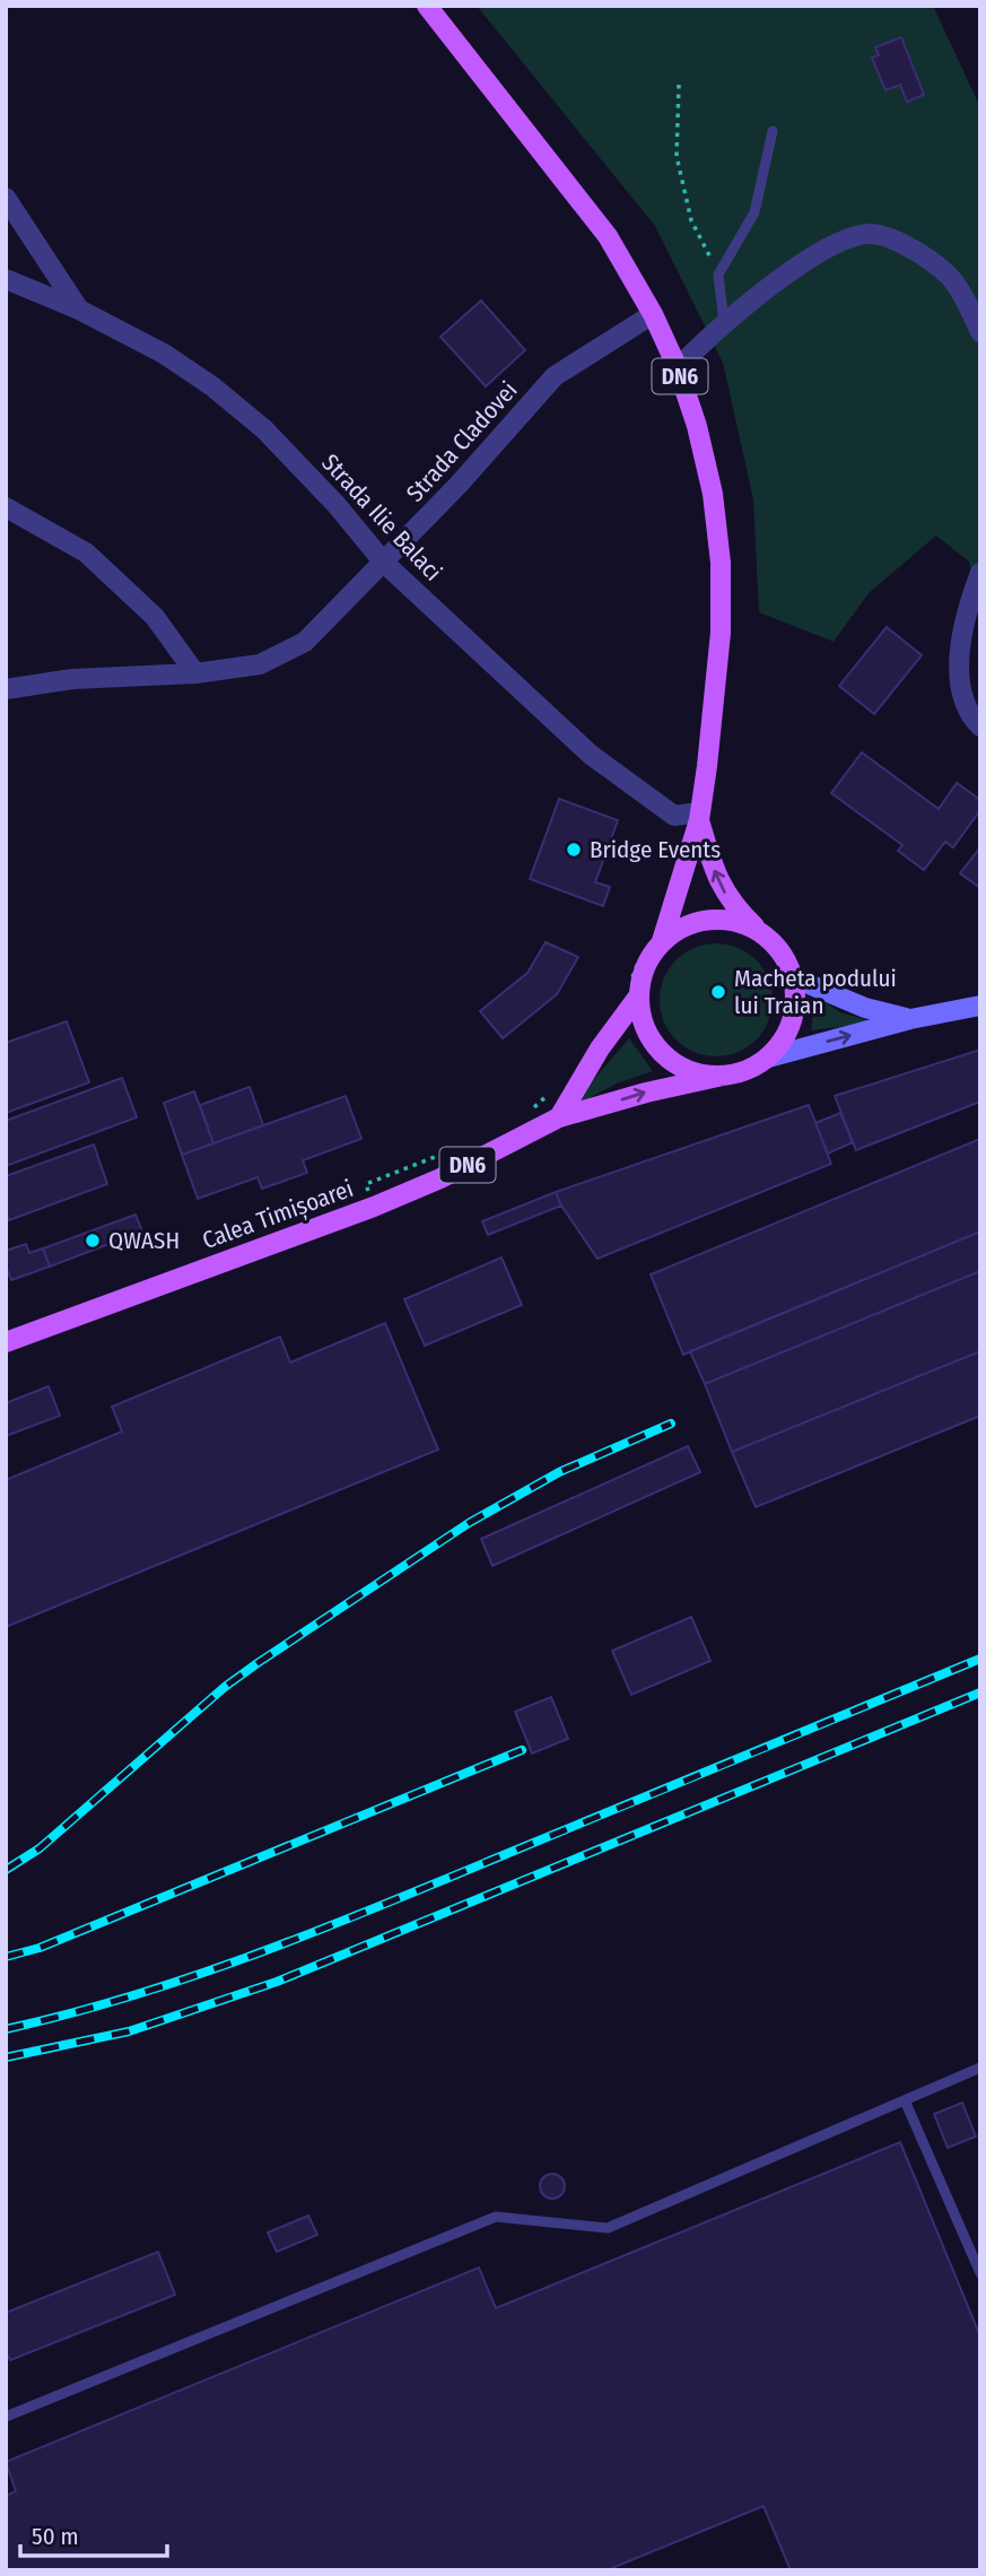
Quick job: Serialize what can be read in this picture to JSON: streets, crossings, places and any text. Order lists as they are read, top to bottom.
{
  "streets": {
    "main road": ["DN6", "Calea Timișoarei"],
    "street": ["Strada Cladovei", "Strada Ilie Balaci"]
  },
  "crossings": [
    ["DN6", "Strada Cladovei"],
    ["DN6", "Strada Ilie Balaci"],
    ["DN6", "Calea Timișoarei"],
    ["Strada Cladovei", "Strada Ilie Balaci"]
  ],
  "places": ["Bridge Events", "Macheta podului lui Traian", "QWASH"],
  "scale_bar": "50 m"
}
